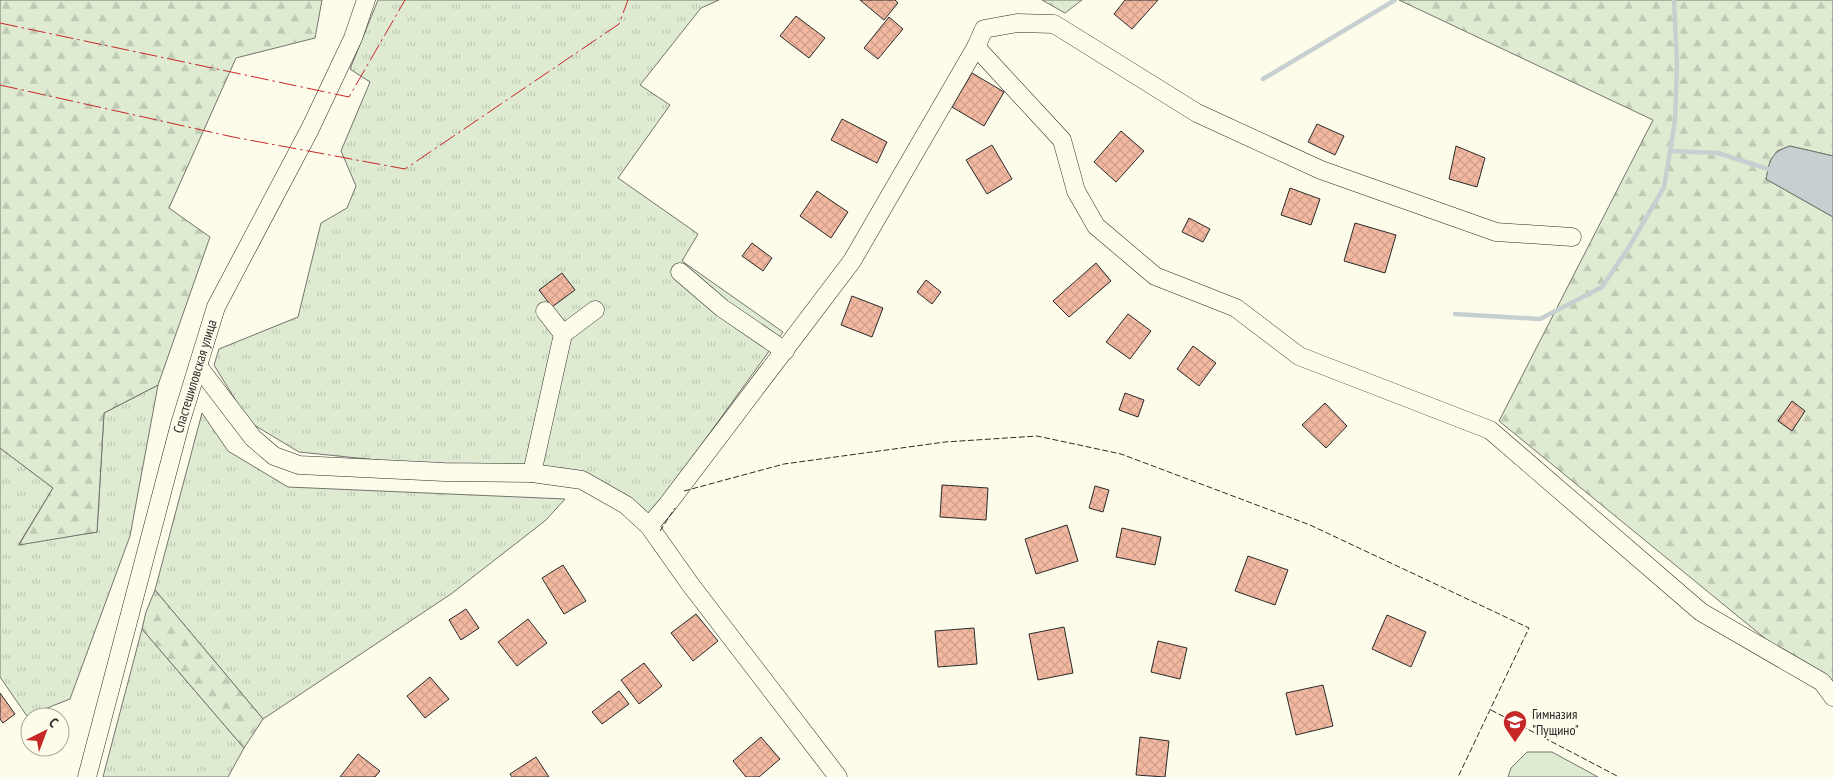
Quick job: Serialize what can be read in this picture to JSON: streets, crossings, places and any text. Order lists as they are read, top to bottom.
{
  "streets": {
    "street": ["Спастешиловская улица"]
  },
  "places": {
    "school or university": ["Гимназия \"Пущино\""]
  },
  "north": "top right"
}
